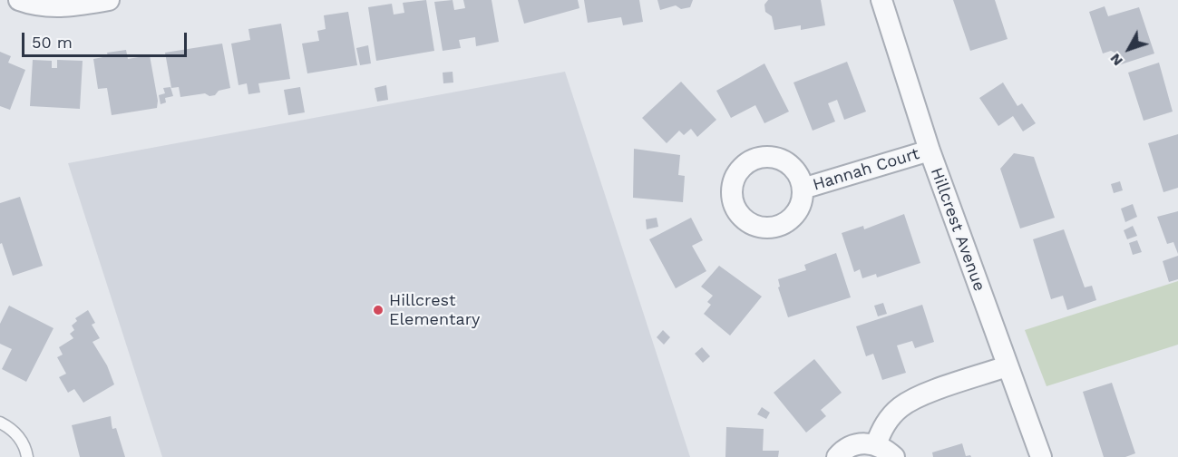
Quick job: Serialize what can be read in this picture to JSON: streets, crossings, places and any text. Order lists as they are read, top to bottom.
{
  "streets": {
    "street": ["Hannah Court", "Hillcrest Avenue"]
  },
  "crossings": [
    ["Hannah Court", "Hillcrest Avenue"]
  ],
  "places": ["Hillcrest Elementary"],
  "scale_bar": "50 m",
  "north": "bottom left"
}
